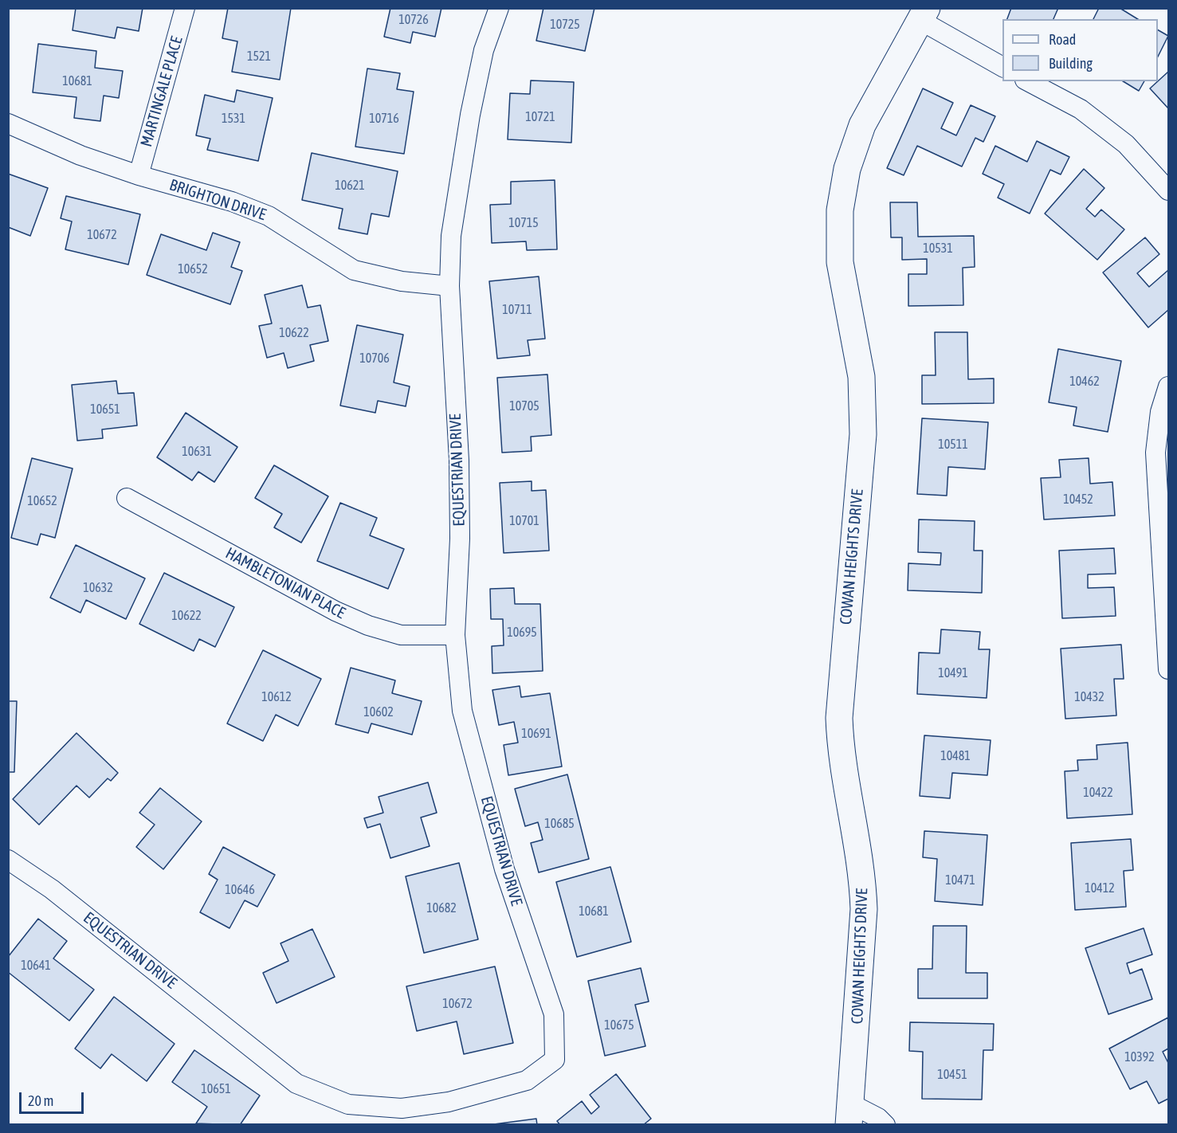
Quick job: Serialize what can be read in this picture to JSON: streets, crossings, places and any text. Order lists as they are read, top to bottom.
{
  "streets": {
    "street": [
      "MARTINGALE PLACE",
      "BRIGHTON DRIVE",
      "EQUESTRIAN DRIVE",
      "COWAN HEIGHTS DRIVE",
      "HAMBLETONIAN PLACE"
    ]
  },
  "crossings": [
    ["MARTINGALE PLACE", "BRIGHTON DRIVE"],
    ["BRIGHTON DRIVE", "EQUESTRIAN DRIVE"],
    ["EQUESTRIAN DRIVE", "HAMBLETONIAN PLACE"]
  ],
  "house_numbers": [
    "10726",
    "10725",
    "1521",
    "10681",
    "10721",
    "1531",
    "10716",
    "10621",
    "10715",
    "10672",
    "10531",
    "10652",
    "10711",
    "10622",
    "10706",
    "10462",
    "10705",
    "10651",
    "10511",
    "10631",
    "10452",
    "10652",
    "10701",
    "10632",
    "10622",
    "10695",
    "10491",
    "10612",
    "10432",
    "10602",
    "10691",
    "10481",
    "10422",
    "10685",
    "10471",
    "10412",
    "10646",
    "10682",
    "10681",
    "10641",
    "10672",
    "10675",
    "10392",
    "10451",
    "10651"
  ],
  "legend": ["Road", "Building"],
  "scale_bar": "20 m"
}
